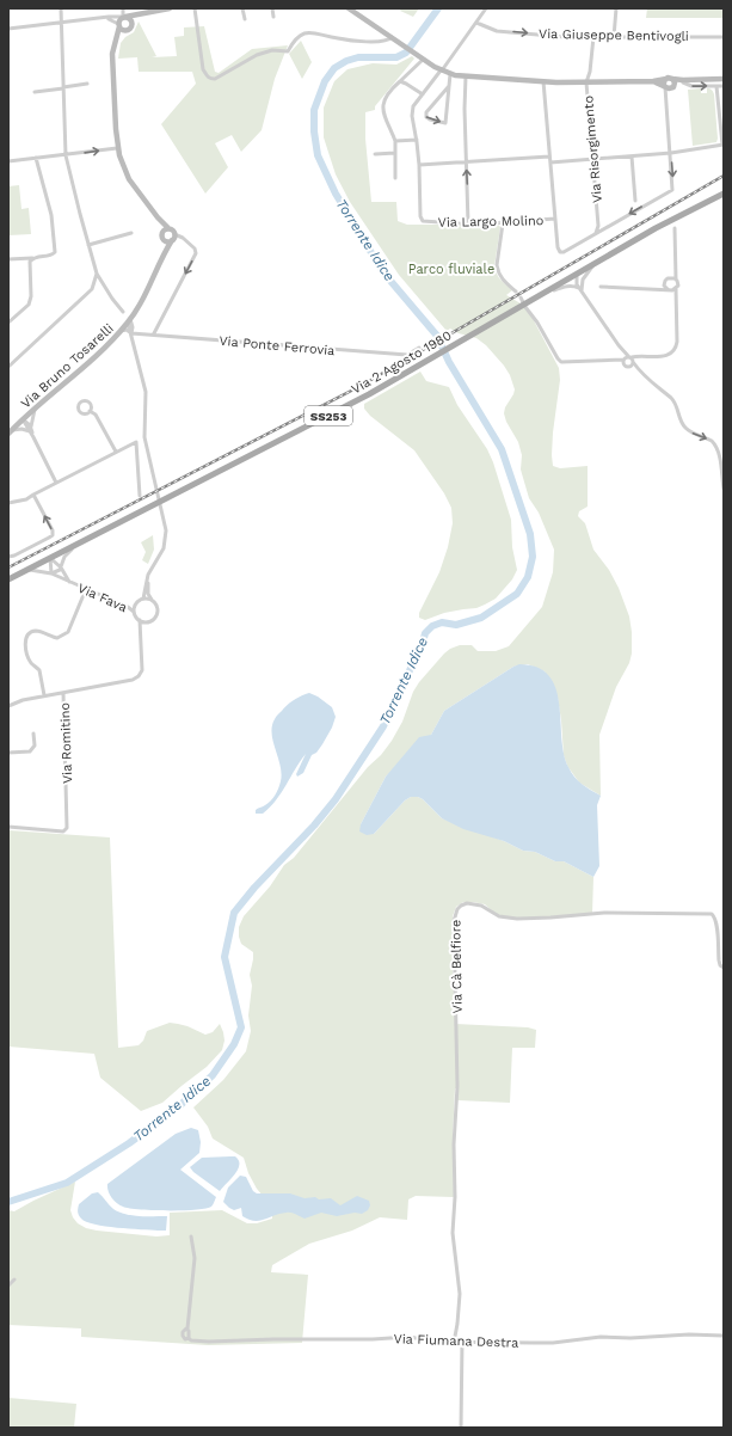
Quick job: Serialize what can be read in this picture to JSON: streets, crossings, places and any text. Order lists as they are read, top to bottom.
{
  "streets": {
    "main road": ["Via 2 Agosto 1980", "SS253"],
    "street": [
      "Via Giuseppe Bentivogli",
      "Via Risorgimento",
      "Via Largo Molino",
      "Via Ponte Ferrovia",
      "Via Bruno Tosarelli",
      "Via Fava",
      "Via Romitino",
      "Via Cà Belfiore",
      "Via Fiumana Destra"
    ]
  },
  "crossings": [
    ["Via Giuseppe Bentivogli", "Via Risorgimento"],
    ["Via Giuseppe Bentivogli", "Via Largo Molino"],
    ["Via 2 Agosto 1980", "Via Fava"],
    ["Via Fava", "Via Romitino"],
    ["Via Cà Belfiore", "Via Fiumana Destra"]
  ],
  "one_way": ["Via Giuseppe Bentivogli"],
  "water": ["Torrente Idice"],
  "parks": ["Parco fluviale"]
}
